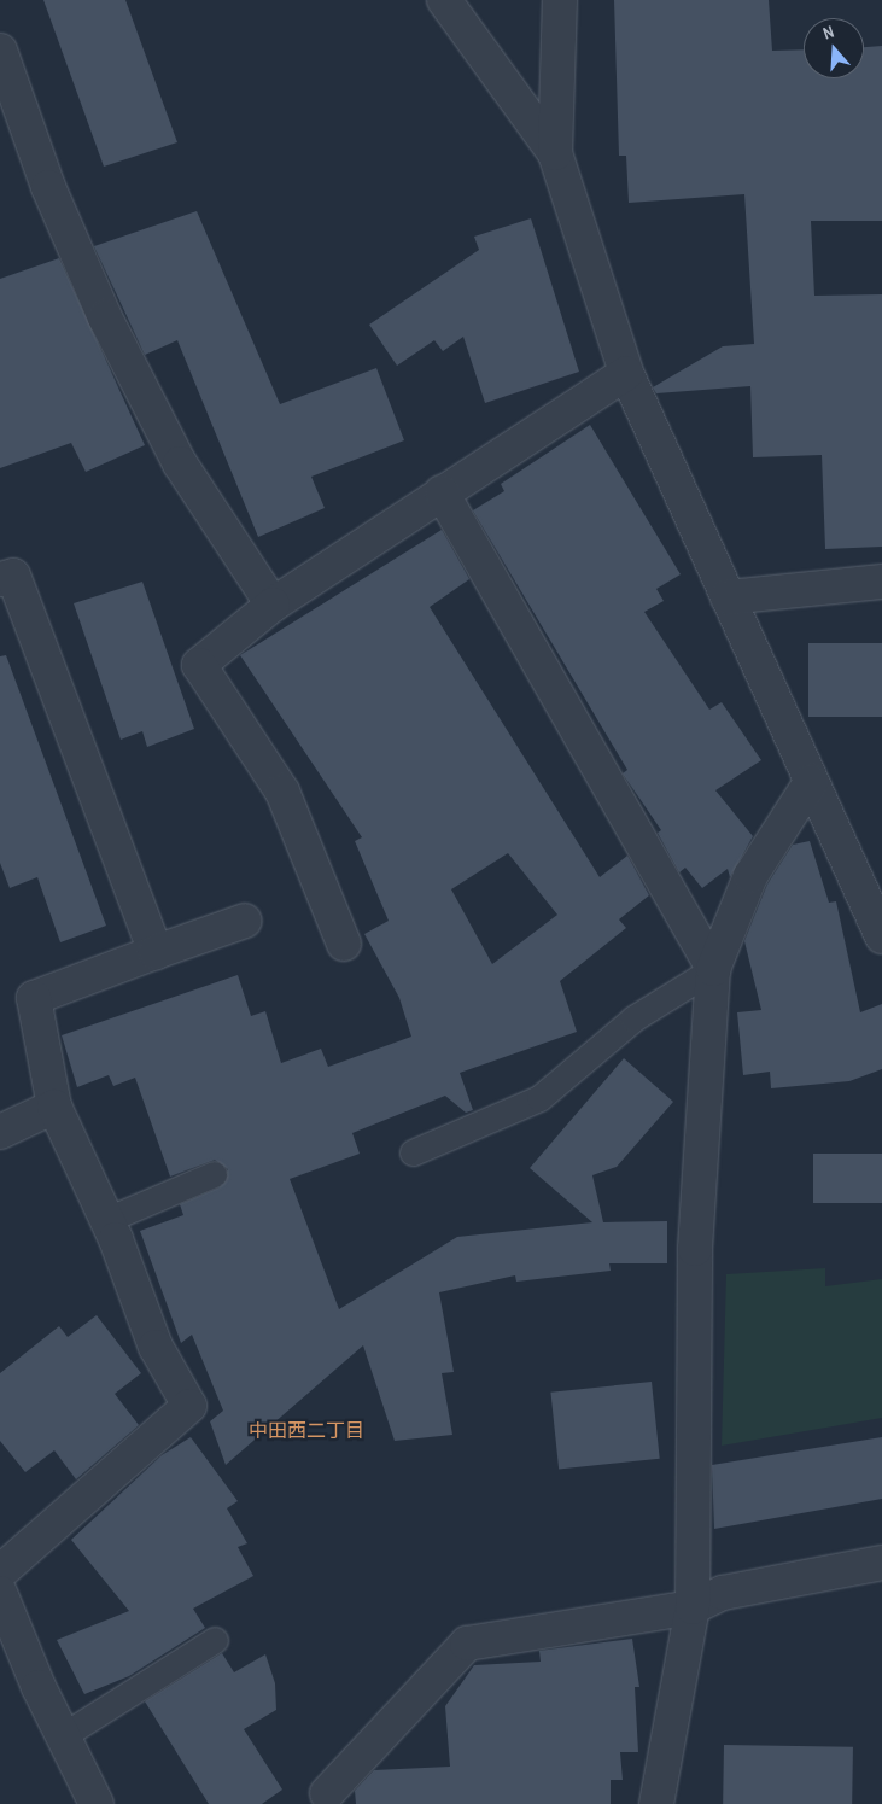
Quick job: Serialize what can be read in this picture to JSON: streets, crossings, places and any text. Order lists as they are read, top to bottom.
{
  "districts": ["中田西二丁目"],
  "north": "top"
}
